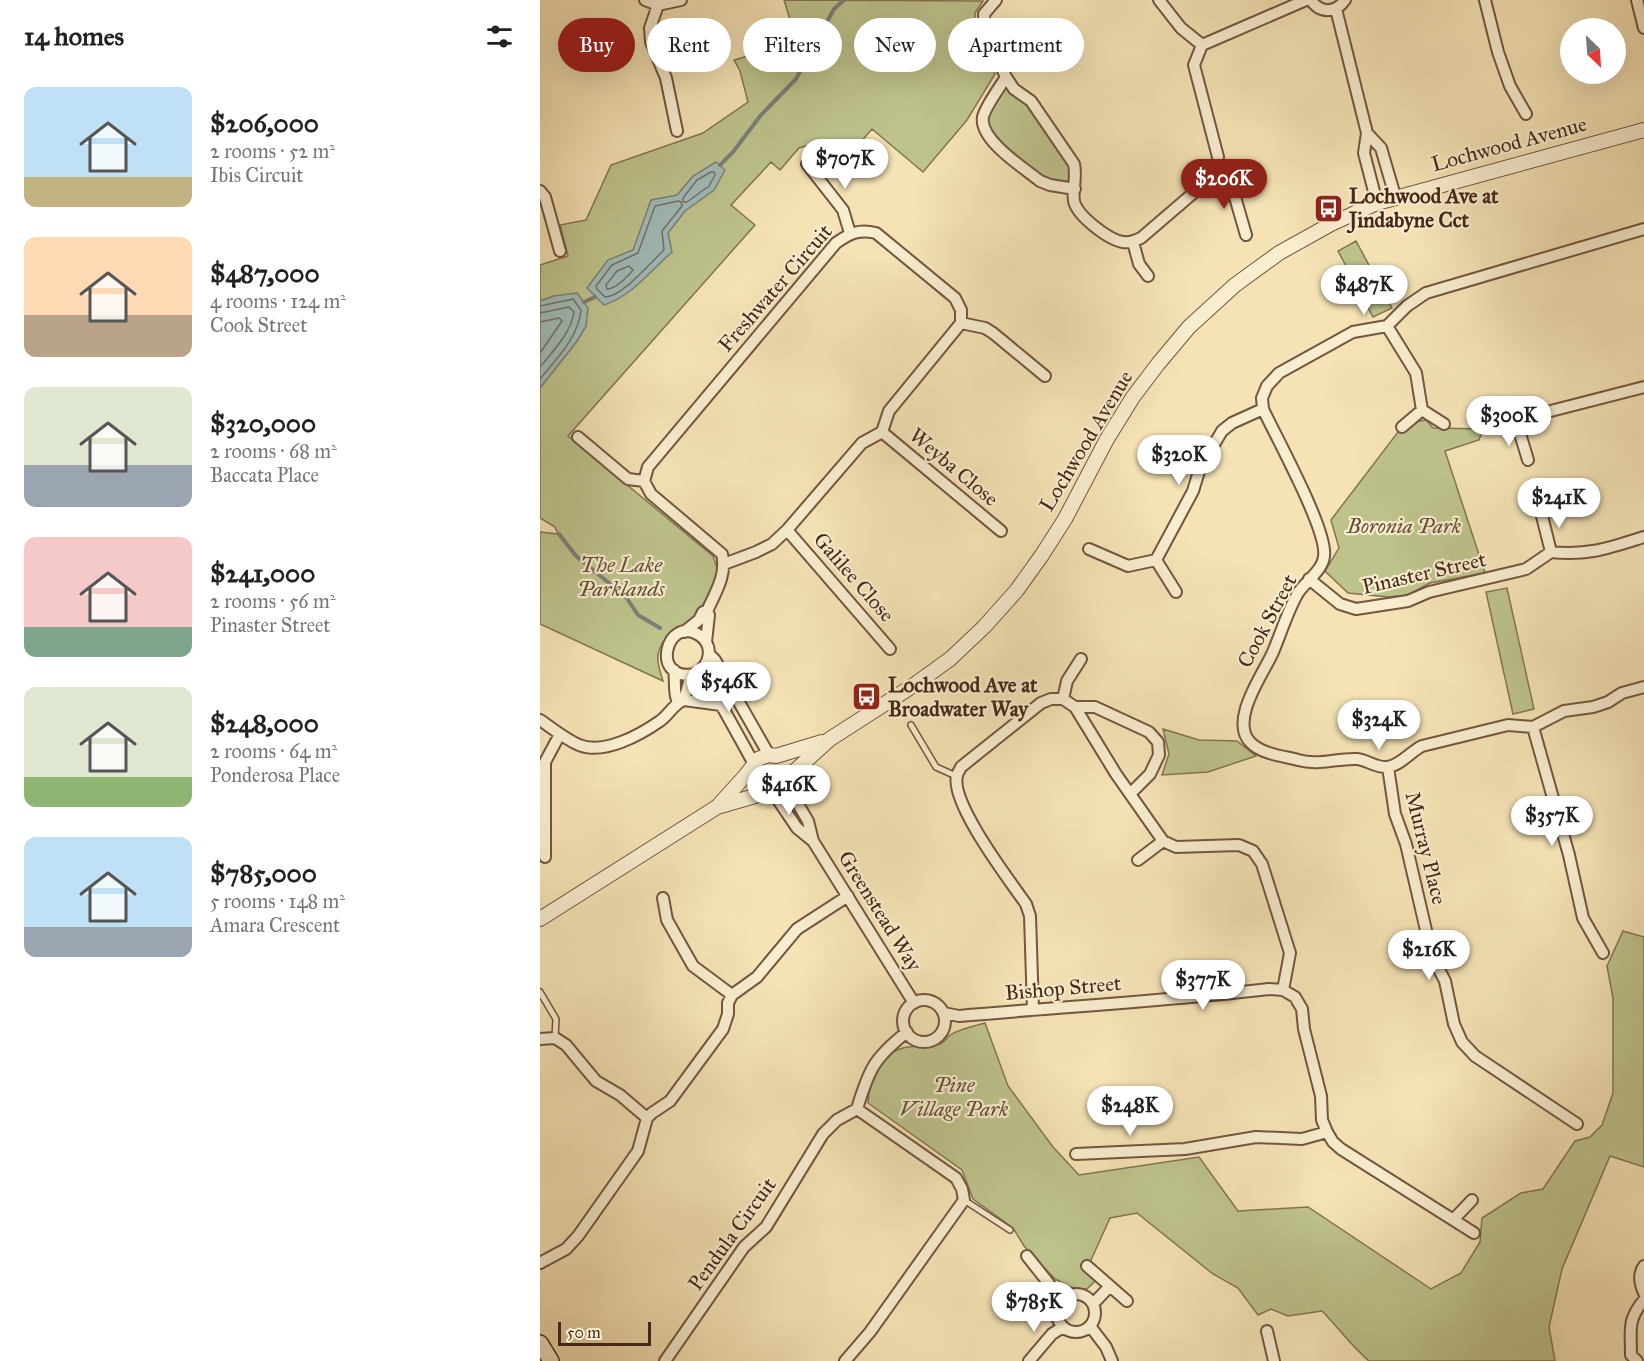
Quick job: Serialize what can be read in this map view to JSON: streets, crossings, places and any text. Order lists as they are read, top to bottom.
{
  "streets": {
    "street": [
      "Lochwood Avenue",
      "Freshwater Circuit",
      "Weyba Close",
      "Pinaster Street",
      "Galilee Close",
      "Cook Street",
      "Murray Place",
      "Greenstead Way",
      "Bishop Street",
      "Pendula Circuit"
    ]
  },
  "crossings": [
    ["Lochwood Avenue", "Greenstead Way"],
    ["Pinaster Street", "Cook Street"],
    ["Cook Street", "Murray Place"],
    ["Greenstead Way", "Bishop Street"]
  ],
  "parks": ["Boronia Park", "The Lake Parklands", "Pine Village Park"],
  "places": {
    "bus stop": ["Lochwood Ave at Jindabyne Cct", "Lochwood Ave at Broadwater Way"]
  },
  "scale_bar": "50 m",
  "north": "bottom right",
  "page": {
    "heading": "14 homes",
    "chip": [
      "Buy",
      "Rent",
      "Filters",
      "New",
      "Apartment"
    ],
    "list": [
      {
        "name": "$206,000",
        "note": "2 rooms · 52 m² · Ibis Circuit"
      },
      {
        "name": "$487,000",
        "note": "4 rooms · 124 m² · Cook Street"
      },
      {
        "name": "$320,000",
        "note": "2 rooms · 68 m² · Baccata Place"
      },
      {
        "name": "$241,000",
        "note": "2 rooms · 56 m² · Pinaster Street"
      },
      {
        "name": "$248,000",
        "note": "2 rooms · 64 m² · Ponderosa Place"
      },
      {
        "name": "$785,000",
        "note": "5 rooms · 148 m² · Amara Crescent"
      }
    ],
    "price": [
      "$707K",
      "$206K",
      "$487K",
      "$300K",
      "$320K",
      "$241K",
      "$546K",
      "$324K",
      "$416K",
      "$357K",
      "$216K",
      "$377K",
      "$248K",
      "$785K"
    ],
    "scale": "50 m"
  }
}
